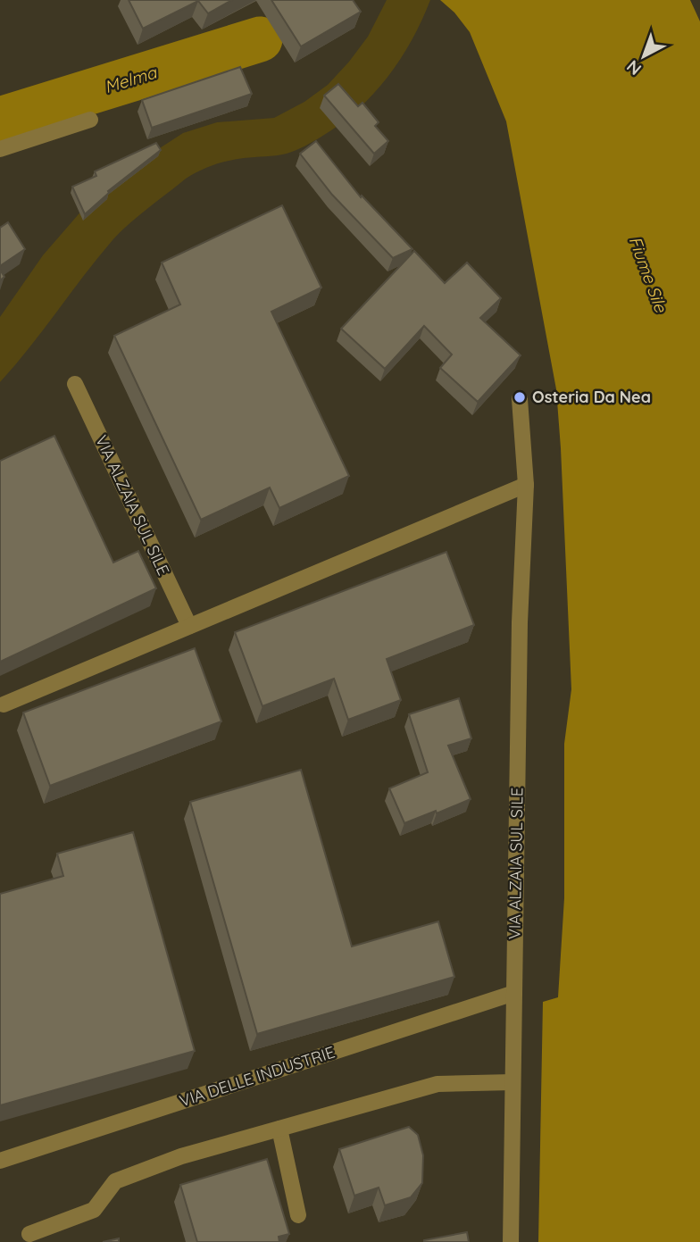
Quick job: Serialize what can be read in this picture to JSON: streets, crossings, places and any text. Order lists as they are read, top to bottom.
{
  "streets": {
    "street": ["VIA ALZAIA SUL SILE", "VIA DELLE INDUSTRIE"]
  },
  "crossings": [
    ["VIA ALZAIA SUL SILE", "VIA DELLE INDUSTRIE"]
  ],
  "water": ["Melma", "Fiume Sile"],
  "places": ["Osteria Da Nea"],
  "north": "bottom left"
}
